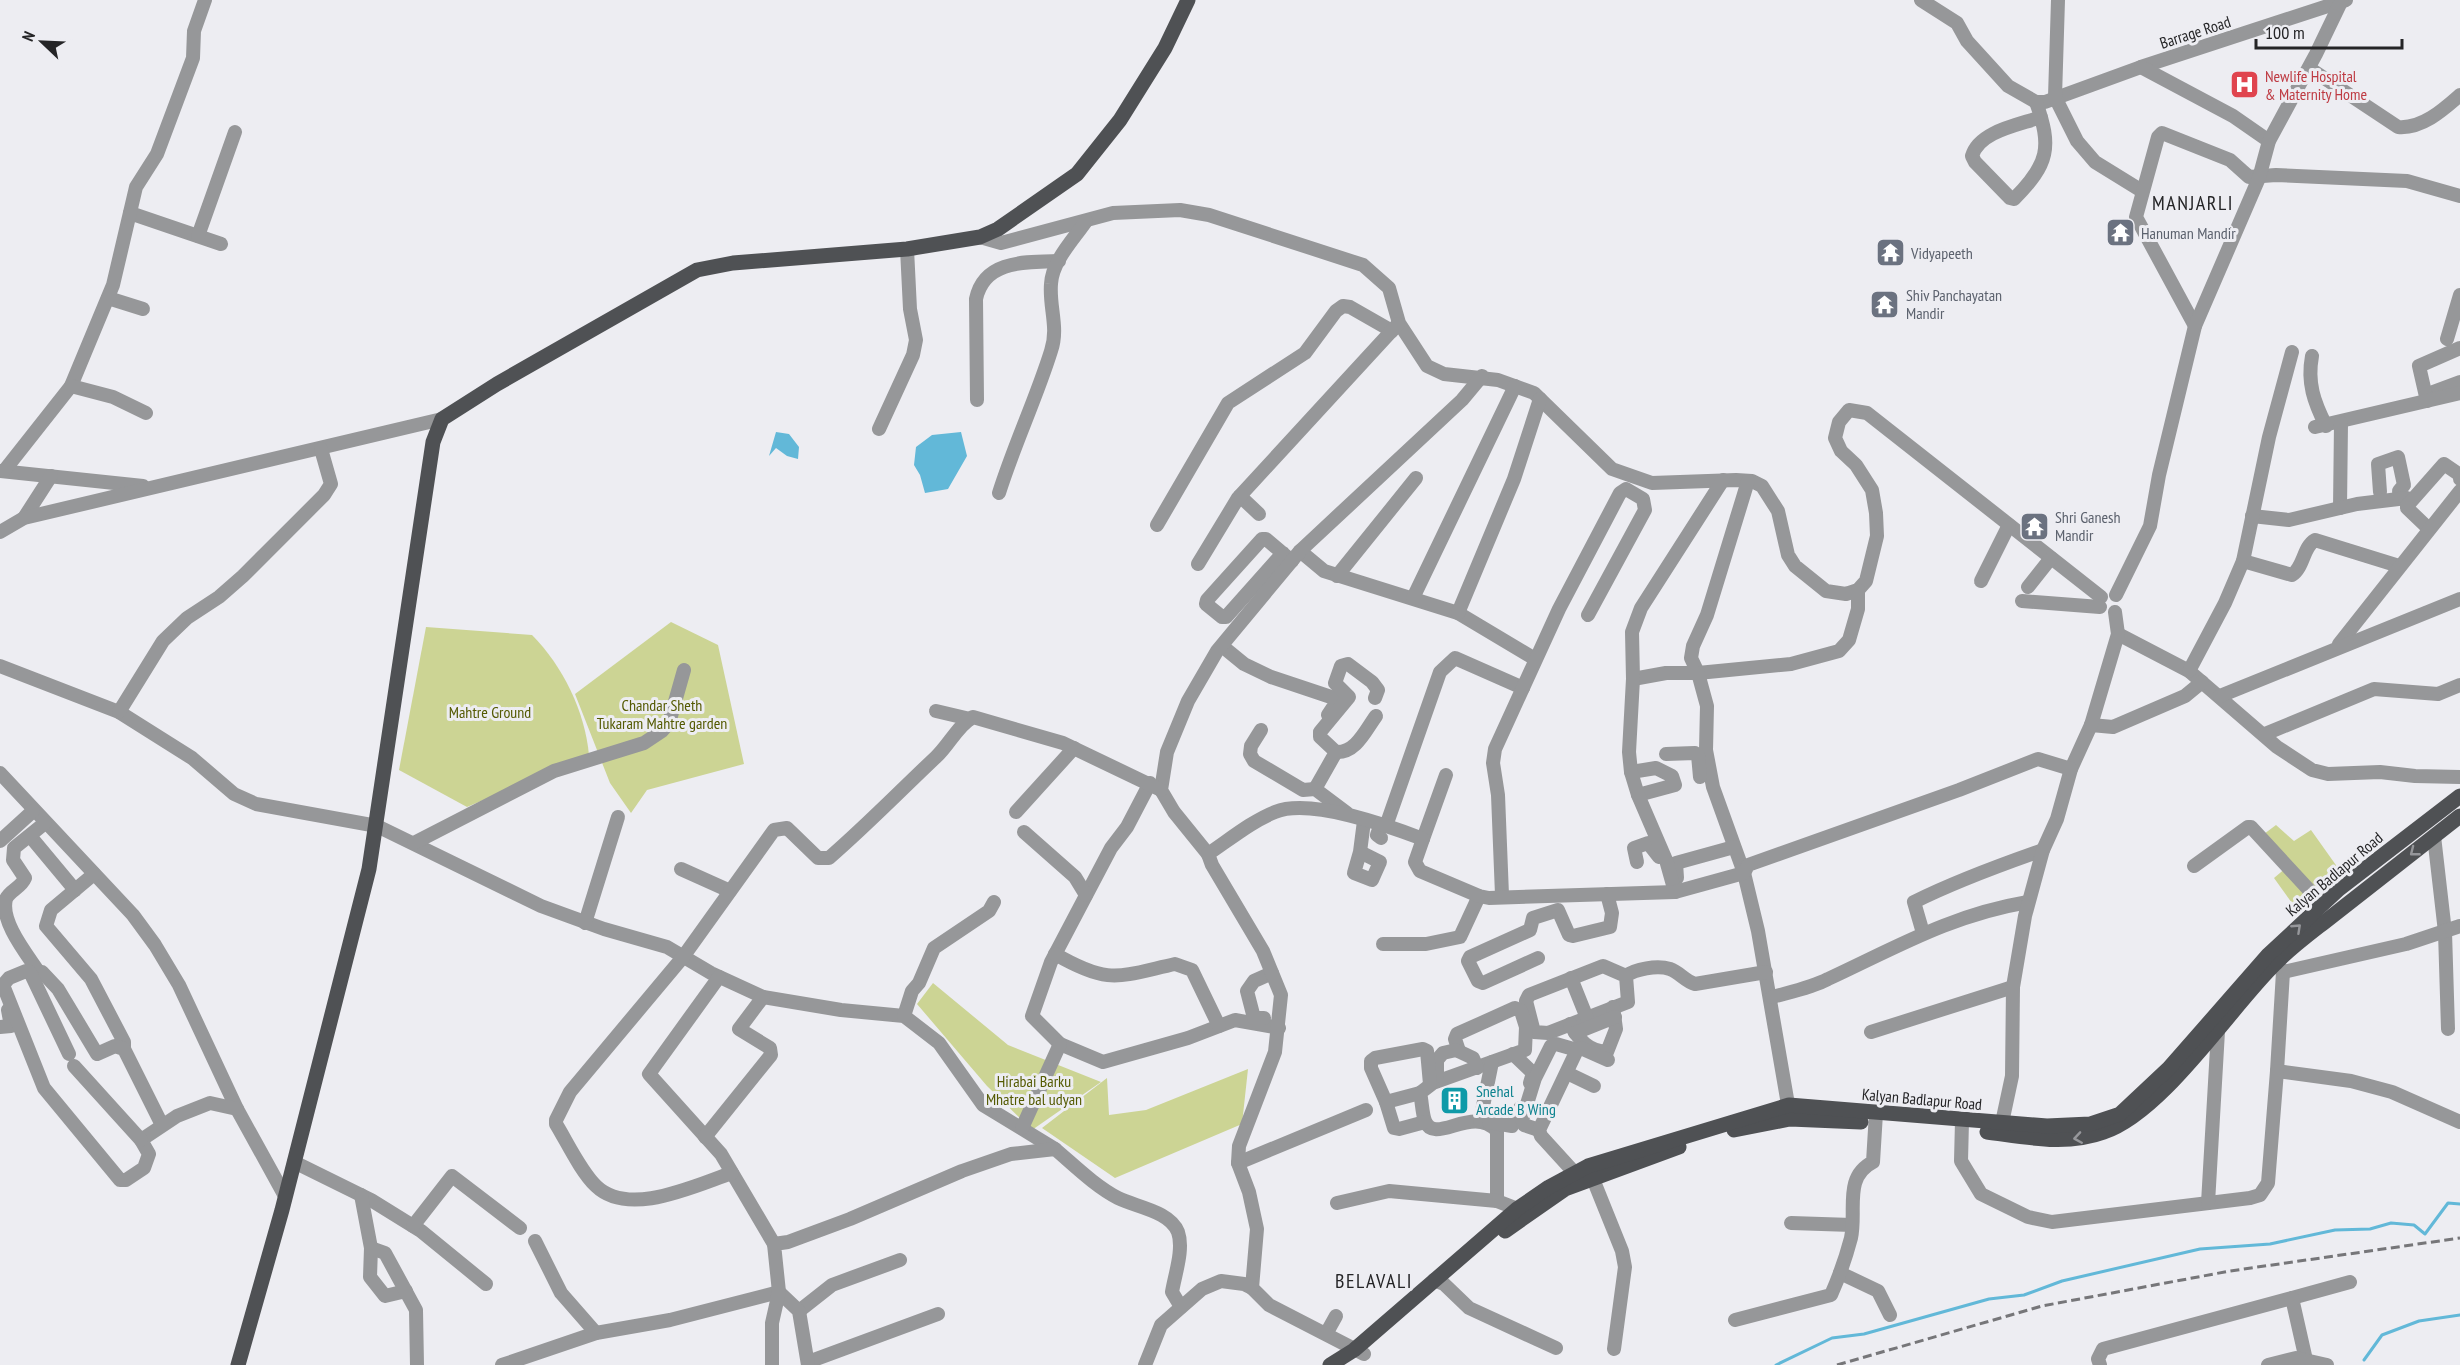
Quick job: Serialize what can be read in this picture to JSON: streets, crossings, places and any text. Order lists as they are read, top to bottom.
{
  "streets": {
    "main road": ["Kalyan Badlapur Road"],
    "street": ["Barrage Road"]
  },
  "districts": ["MANJARLI", "BELAVALI"],
  "parks": ["Chandar Sheth Tukaram Mahtre garden", "Mahtre Ground", "Hirabai Barku Mhatre bal udyan"],
  "places": {
    "hospital": ["Newlife Hospital & Maternity Home"],
    "temple": [
      "Hanuman Mandir",
      "Vidyapeeth",
      "Shiv Panchayatan Mandir",
      "Shri Ganesh Mandir"
    ],
    "building": ["Snehal Arcade B Wing"]
  },
  "scale_bar": "100 m",
  "north": "top left"
}
